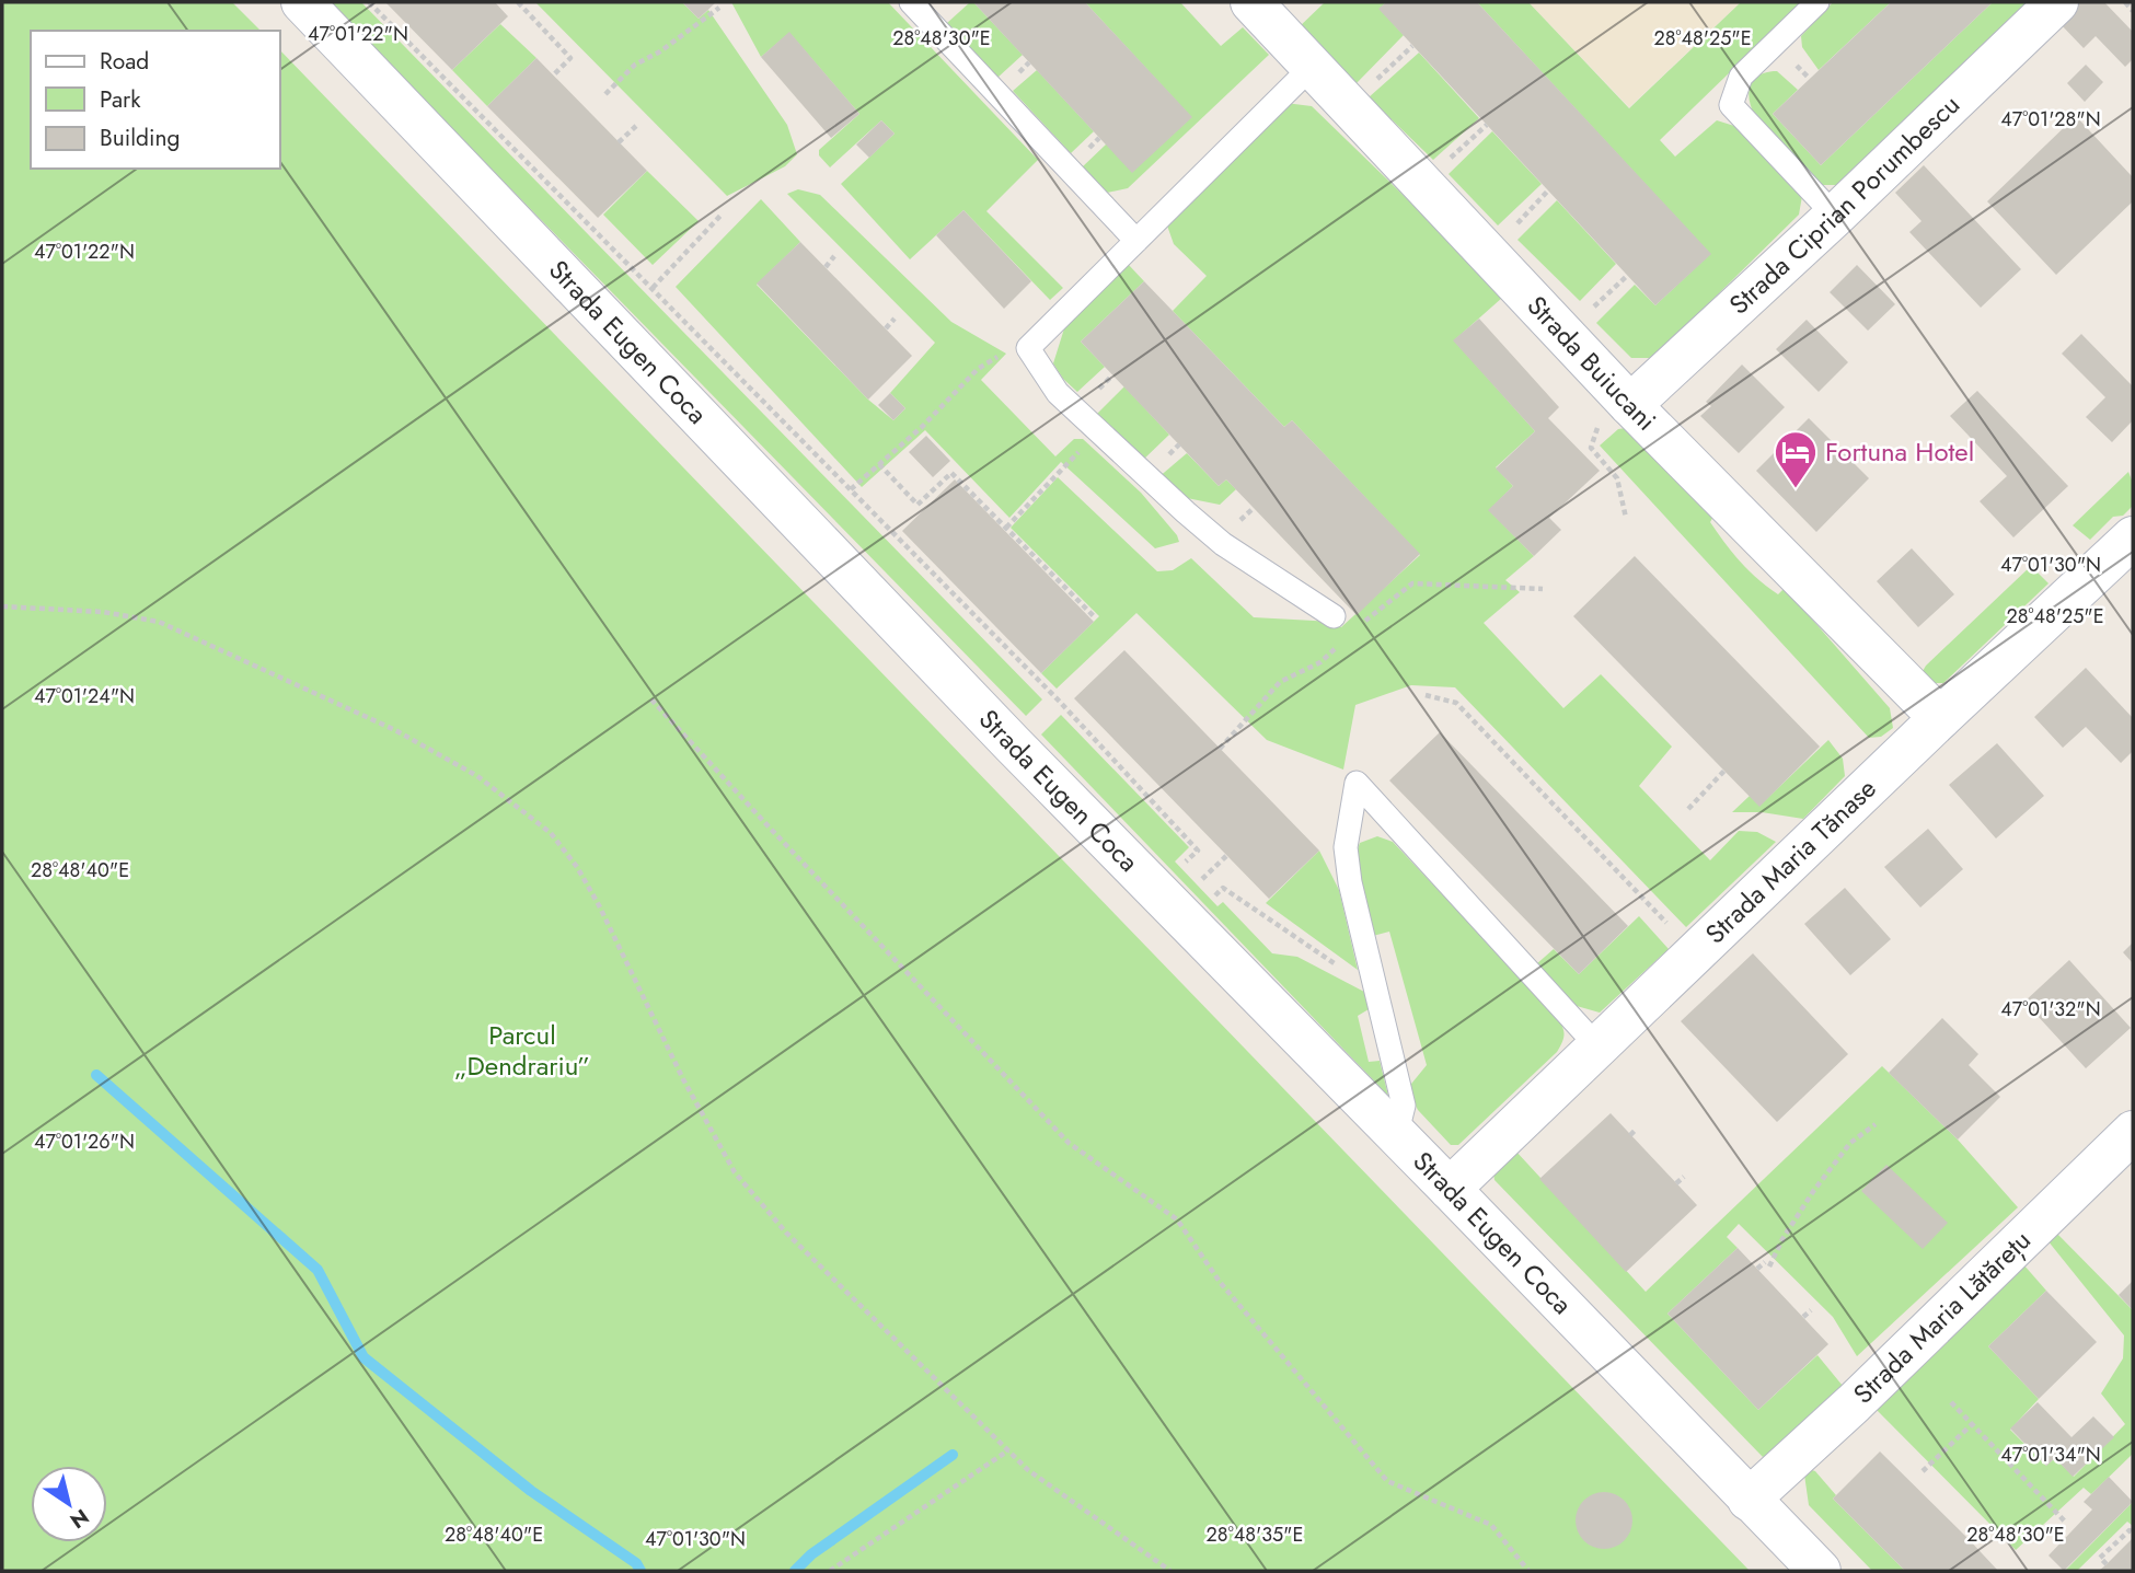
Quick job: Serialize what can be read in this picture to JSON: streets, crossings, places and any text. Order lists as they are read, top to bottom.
{
  "streets": {
    "street": [
      "Strada Ciprian Porumbescu",
      "Strada Eugen Coca",
      "Strada Buiucani",
      "Strada Maria Tănase",
      "Strada Maria Lătărețu"
    ]
  },
  "crossings": [
    ["Strada Ciprian Porumbescu", "Strada Buiucani"],
    ["Strada Eugen Coca", "Strada Maria Tănase"],
    ["Strada Eugen Coca", "Strada Maria Lătărețu"],
    ["Strada Buiucani", "Strada Maria Tănase"]
  ],
  "parks": ["Parcul „Dendrariu”"],
  "places": {
    "hotel": ["Fortuna Hotel"]
  },
  "legend": ["Road", "Park", "Building"],
  "north": "bottom right",
  "coordinates": [
    "47°01'22\"N",
    "28°48'30\"E",
    "28°48'25\"E",
    "47°01'28\"N",
    "47°01'30\"N",
    "47°01'24\"N",
    "28°48'40\"E",
    "47°01'32\"N",
    "47°01'26\"N",
    "47°01'34\"N",
    "28°48'35\"E"
  ]
}
